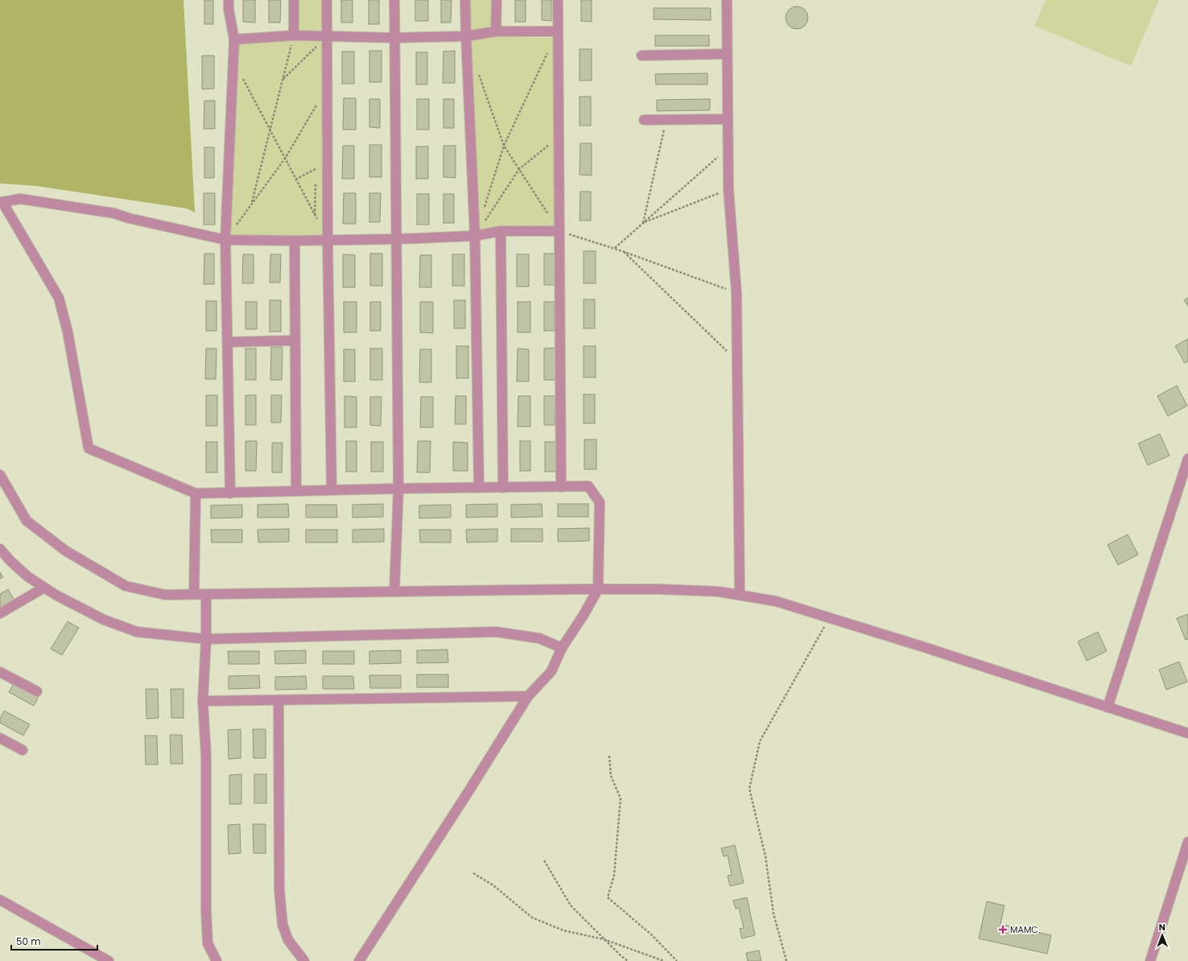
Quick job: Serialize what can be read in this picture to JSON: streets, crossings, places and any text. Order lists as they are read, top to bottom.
{
  "places": {
    "health": ["MAMC"]
  },
  "scale_bar": "50 m",
  "north": "top"
}
